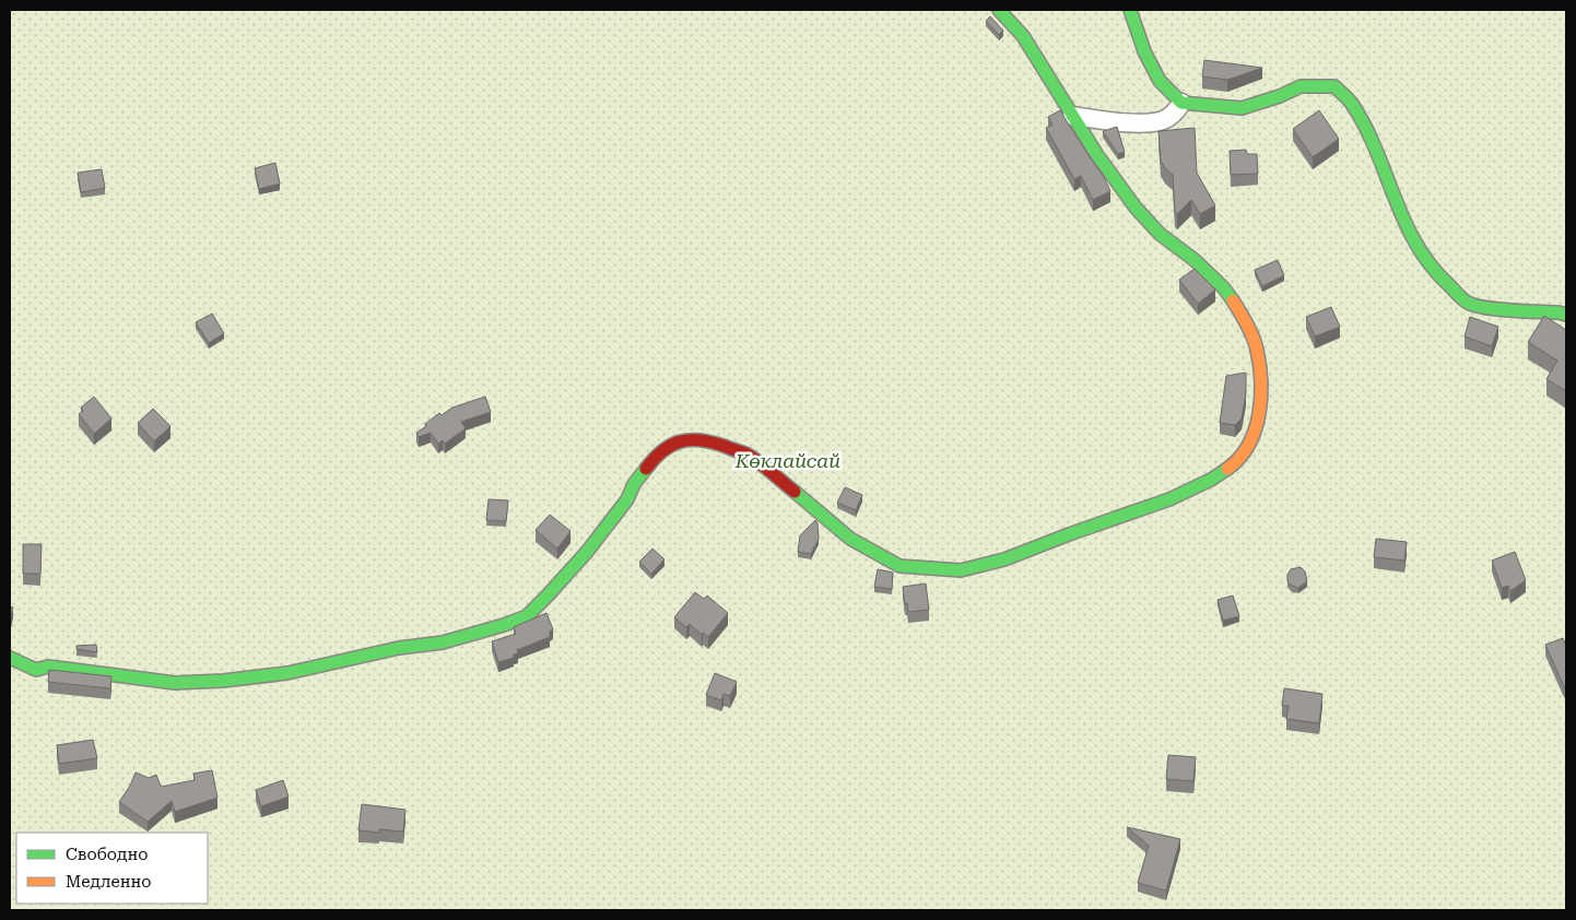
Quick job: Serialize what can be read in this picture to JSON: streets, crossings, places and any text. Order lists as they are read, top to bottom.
{
  "parks": ["Көклайсай"],
  "legend": ["Свободно", "Медленно"]
}
